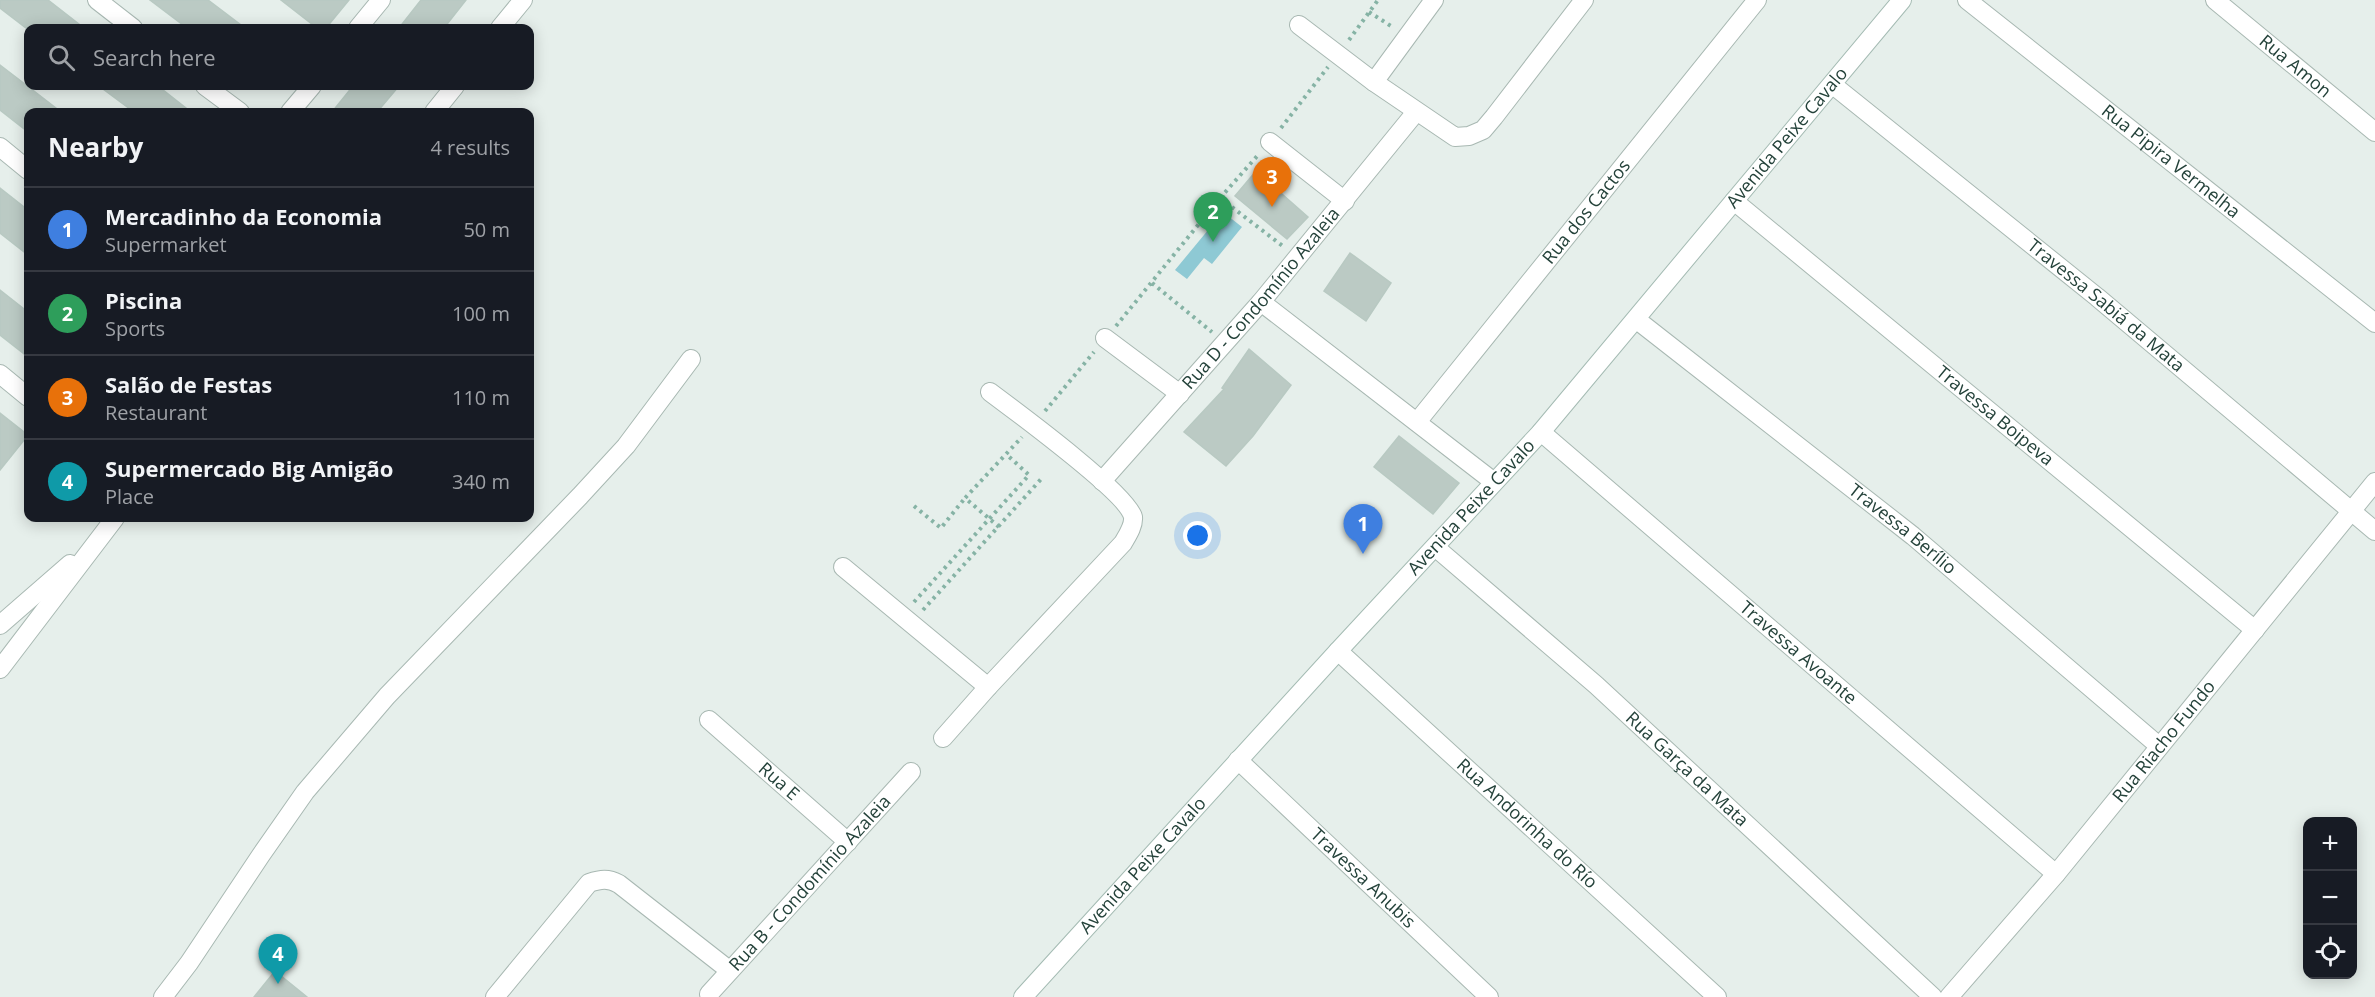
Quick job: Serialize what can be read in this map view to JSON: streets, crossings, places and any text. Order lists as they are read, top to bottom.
{
  "streets": {
    "street": [
      "Rua Amon",
      "Avenida Peixe Cavalo",
      "Rua Pipira Vermelha",
      "Rua dos Cactos",
      "Rua D - Condomínio Azaleia",
      "Travessa Sabiá da Mata",
      "Travessa Boipeva",
      "Travessa Berílio",
      "Travessa Avoante",
      "Rua Riacho Fundo",
      "Rua Garça da Mata",
      "Rua E",
      "Rua Andorinha do Río",
      "Travessa Anubis",
      "Rua B - Condomínio Azaleia"
    ]
  },
  "crossings": [
    ["Avenida Peixe Cavalo", "Travessa Sabiá da Mata"],
    ["Avenida Peixe Cavalo", "Travessa Boipeva"],
    ["Avenida Peixe Cavalo", "Travessa Berílio"],
    ["Avenida Peixe Cavalo", "Travessa Avoante"],
    ["Avenida Peixe Cavalo", "Rua Garça da Mata"],
    ["Avenida Peixe Cavalo", "Rua Andorinha do Río"],
    ["Avenida Peixe Cavalo", "Travessa Anubis"],
    ["Travessa Sabiá da Mata", "Rua Riacho Fundo"],
    ["Travessa Boipeva", "Rua Riacho Fundo"],
    ["Travessa Berílio", "Rua Riacho Fundo"],
    ["Travessa Avoante", "Rua Riacho Fundo"],
    ["Rua E", "Rua B - Condomínio Azaleia"]
  ],
  "page": {
    "search": "Search here",
    "heading": ["Nearby", "4 results"],
    "pins": [
      "3",
      "2",
      "1",
      "4"
    ],
    "list": [
      {
        "mark": "1",
        "name": "Mercadinho da Economia",
        "note": "Supermarket",
        "value": "50 m"
      },
      {
        "mark": "2",
        "name": "Piscina",
        "note": "Sports",
        "value": "100 m"
      },
      {
        "mark": "3",
        "name": "Salão de Festas",
        "note": "Restaurant",
        "value": "110 m"
      },
      {
        "mark": "4",
        "name": "Supermercado Big Amigão",
        "note": "Place",
        "value": "340 m"
      }
    ],
    "map_buttons": ["+", "−"]
  }
}
